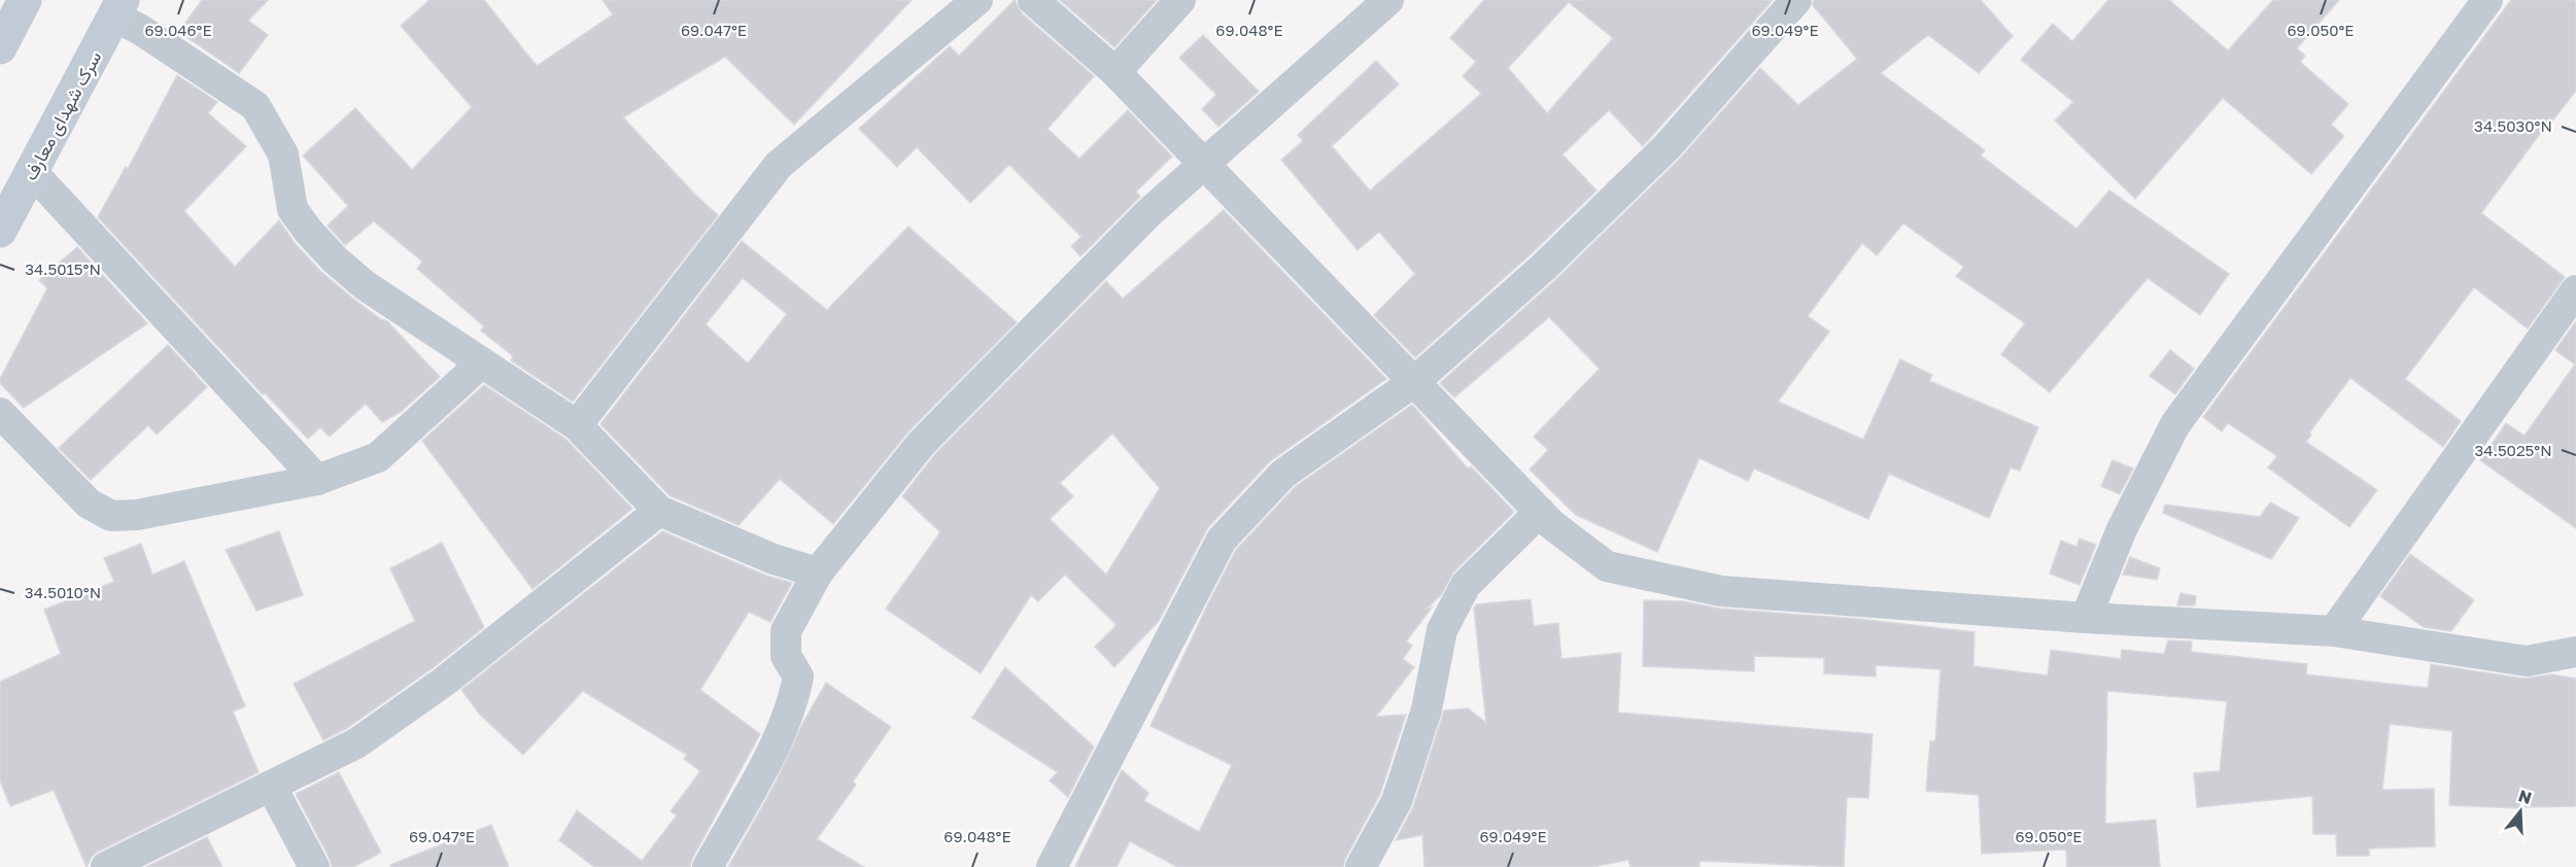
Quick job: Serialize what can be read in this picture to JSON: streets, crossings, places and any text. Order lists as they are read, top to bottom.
{
  "streets": {
    "main road": ["سرک شهدای معارف"]
  },
  "north": "top",
  "coordinates": [
    "69.046°E",
    "69.047°E",
    "69.048°E",
    "69.049°E",
    "69.050°E",
    "34.5030°N",
    "34.5015°N",
    "34.5025°N",
    "34.5010°N"
  ]
}
